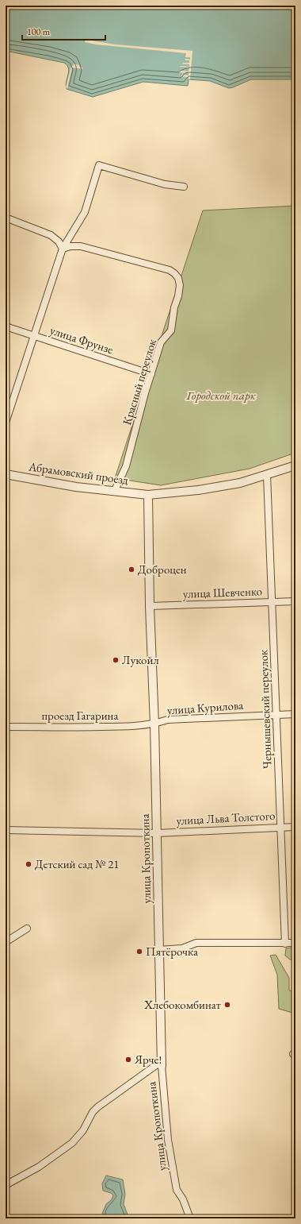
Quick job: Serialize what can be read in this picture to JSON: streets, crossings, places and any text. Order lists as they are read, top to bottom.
{
  "streets": {
    "street": [
      "улица Фрунзе",
      "Красный переулок",
      "Абрамовский проезд",
      "улица Шевченко",
      "улица Курилова",
      "Чернышевский переулок",
      "проезд Гагарина",
      "улица Льва Толстого",
      "улица Кропоткина"
    ]
  },
  "crossings": [
    ["улица Фрунзе", "Красный переулок"],
    ["Красный переулок", "Абрамовский проезд"],
    ["Абрамовский проезд", "Чернышевский переулок"],
    ["Абрамовский проезд", "улица Кропоткина"],
    ["улица Шевченко", "Чернышевский переулок"],
    ["улица Шевченко", "улица Кропоткина"],
    ["улица Курилова", "Чернышевский переулок"],
    ["улица Курилова", "проезд Гагарина"],
    ["улица Курилова", "улица Кропоткина"],
    ["Чернышевский переулок", "улица Льва Толстого"],
    ["проезд Гагарина", "улица Кропоткина"],
    ["улица Льва Толстого", "улица Кропоткина"]
  ],
  "parks": ["Городской парк"],
  "places": [
    "Доброцен",
    "Лукойл",
    "Детский сад № 21",
    "Пятёрочка",
    "Хлебокомбинат",
    "Ярче!"
  ],
  "scale_bar": "100 m"
}
